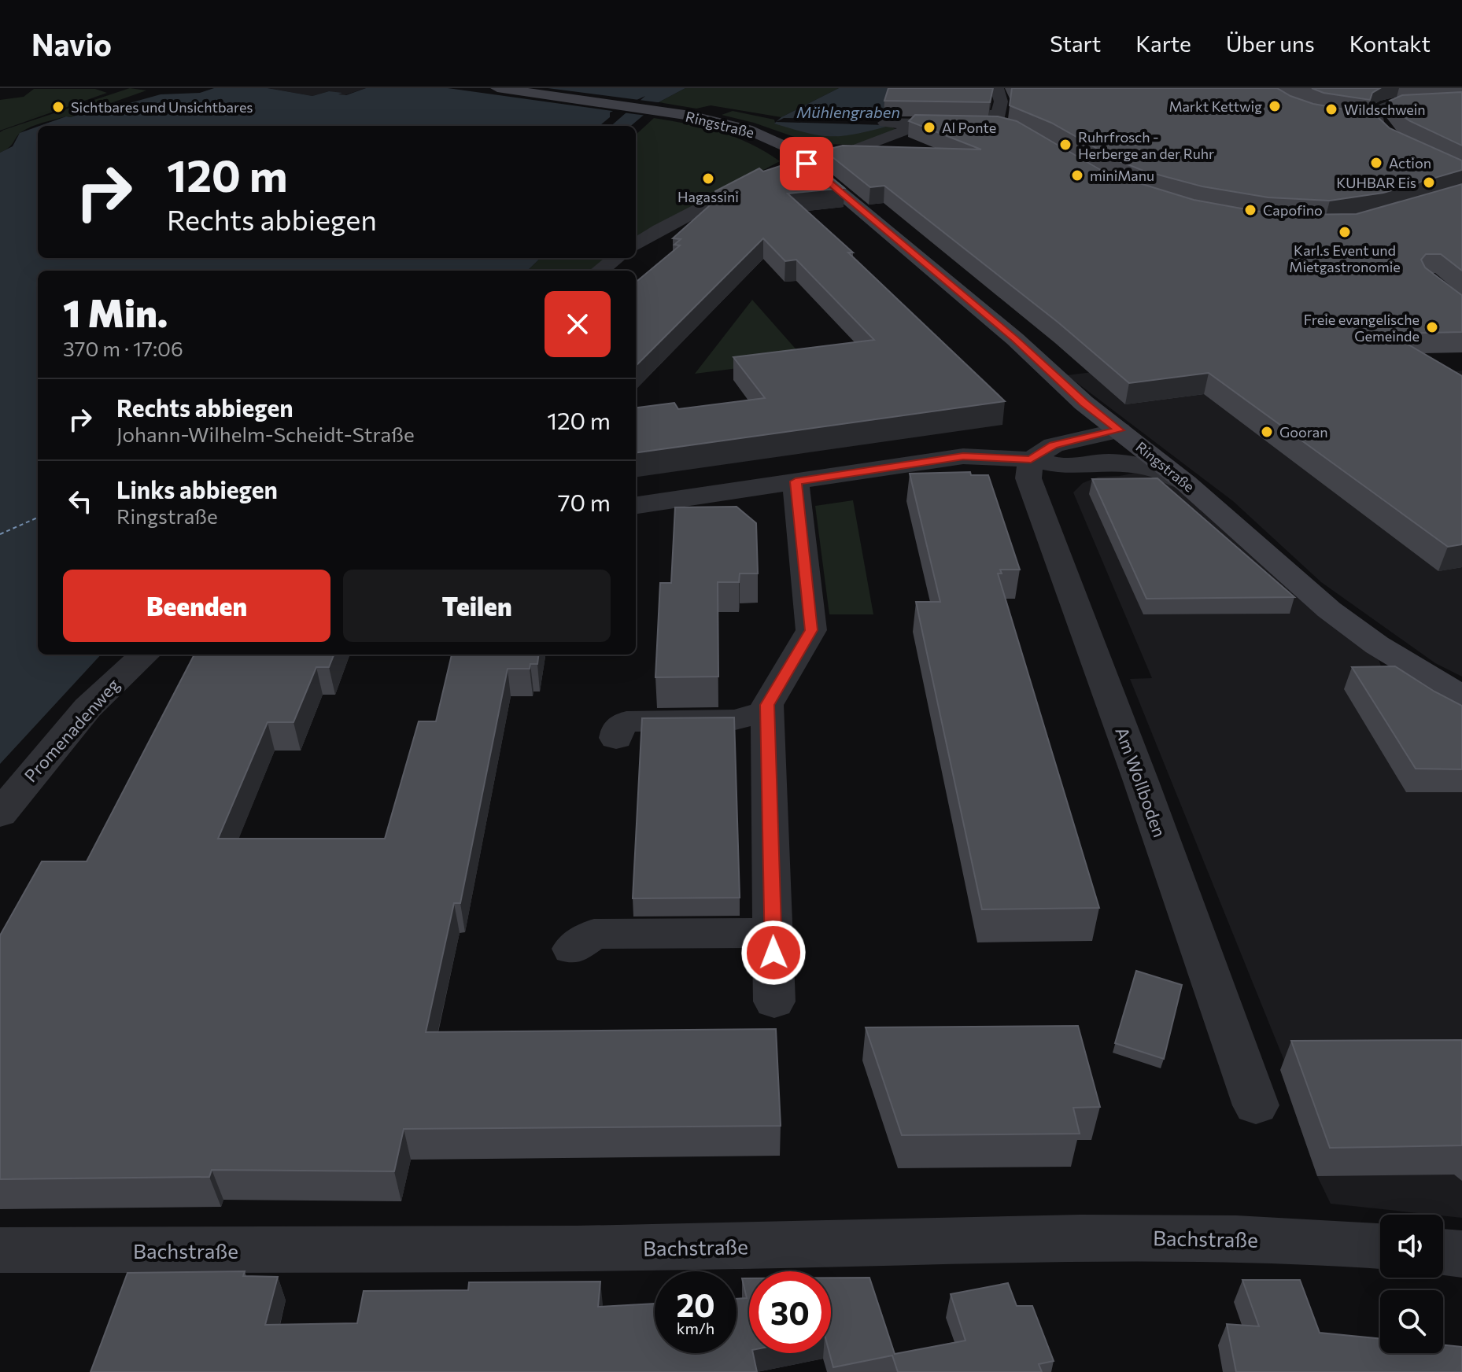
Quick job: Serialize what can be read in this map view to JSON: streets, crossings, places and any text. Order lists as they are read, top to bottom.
{
  "streets": {
    "main road": ["Ringstraße"],
    "street": ["Promenadenweg", "Am Wollboden", "Bachstraße"]
  },
  "water": ["Mühlengraben"],
  "places": [
    "Markt Kettwig",
    "Sichtbares und Unsichtbares",
    "Wildschwein",
    "Al Ponte",
    "Ruhrfrosch - Herberge an der Ruhr",
    "Action",
    "miniManu",
    "Hagassini",
    "KUHBAR Eis",
    "Capofino",
    "Karl.s Event und Mietgastronomie",
    "Freie evangelische Gemeinde",
    "Gooran"
  ],
  "page": {
    "header": "Navio",
    "nav": [
      "Start",
      "Karte",
      "Über uns",
      "Kontakt"
    ],
    "turn": ["120 m", "Rechts abbiegen"],
    "heading": ["1 Min.", "370 m · 17:06"],
    "list": [
      {
        "name": "Rechts abbiegen",
        "note": "Johann-Wilhelm-Scheidt-Straße",
        "value": "120 m"
      },
      {
        "name": "Links abbiegen",
        "note": "Ringstraße",
        "value": "70 m"
      }
    ],
    "buttons": ["Beenden", "Teilen"],
    "speed": "20 km/h",
    "limit": "30"
  }
}
